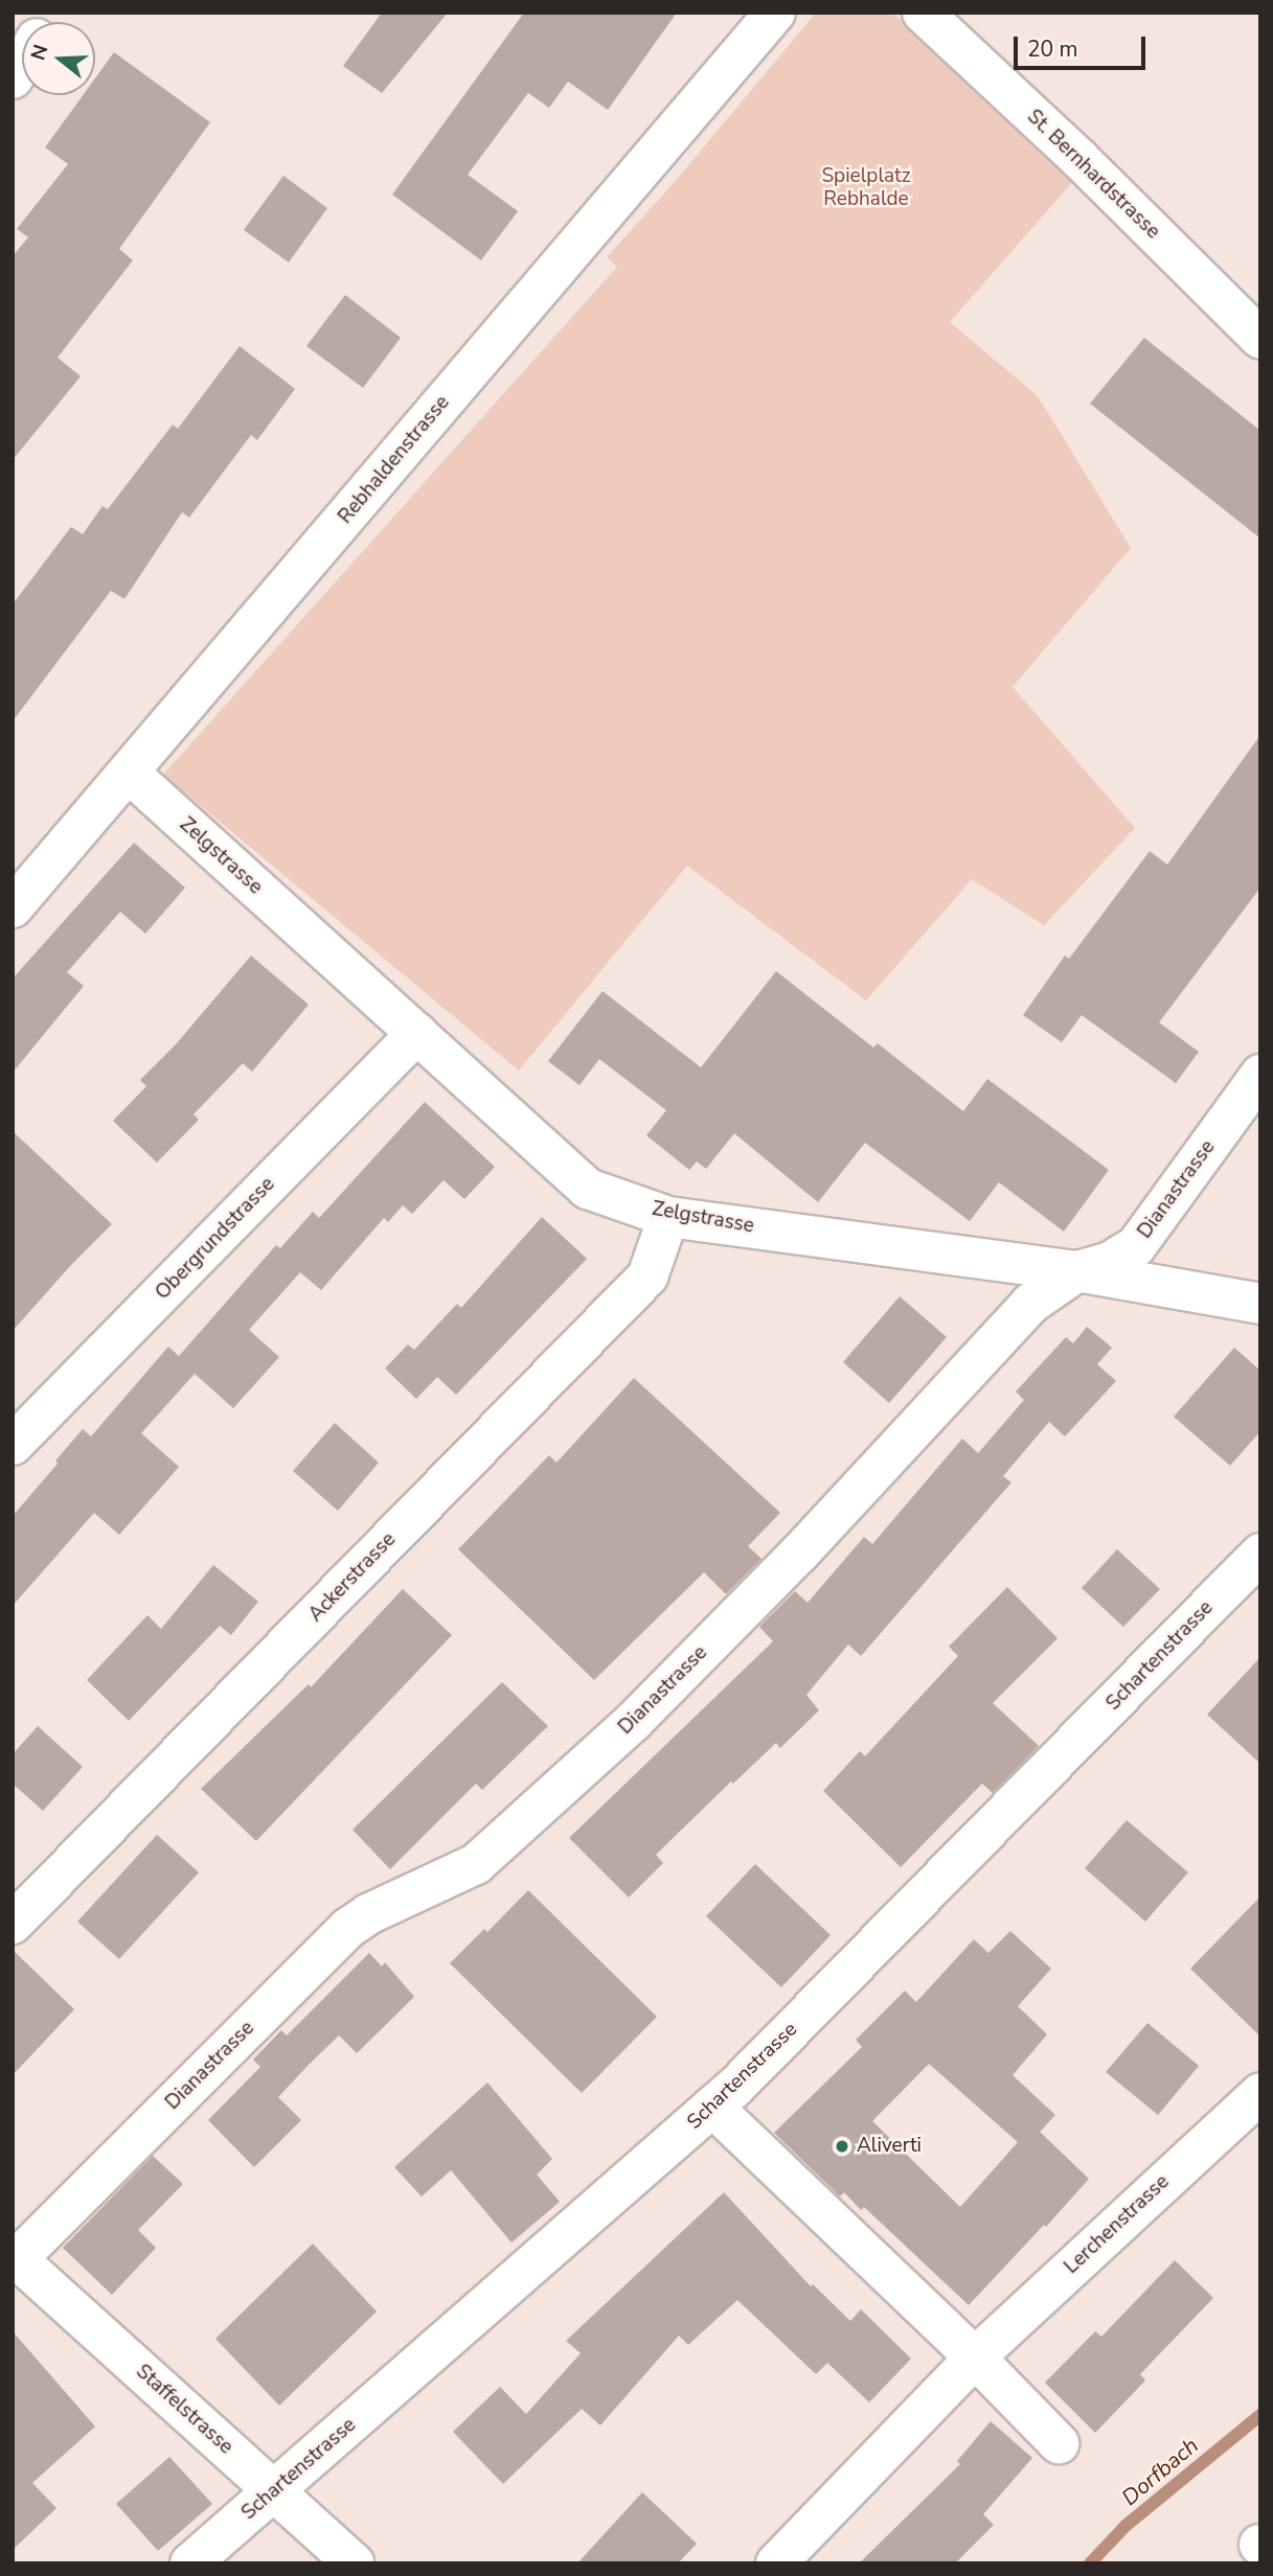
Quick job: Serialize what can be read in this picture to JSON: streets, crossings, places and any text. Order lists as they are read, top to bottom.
{
  "streets": {
    "street": [
      "St. Bernhardstrasse",
      "Rebhaldenstrasse",
      "Zelgstrasse",
      "Dianastrasse",
      "Obergrundstrasse",
      "Ackerstrasse",
      "Schartenstrasse",
      "Lerchenstrasse",
      "Staffelstrasse"
    ]
  },
  "crossings": [
    ["Rebhaldenstrasse", "Zelgstrasse"],
    ["Zelgstrasse", "Dianastrasse"],
    ["Zelgstrasse", "Obergrundstrasse"],
    ["Zelgstrasse", "Ackerstrasse"],
    ["Dianastrasse", "Staffelstrasse"],
    ["Schartenstrasse", "Staffelstrasse"]
  ],
  "water": ["Dorfbach"],
  "parks": ["Spielplatz Rebhalde"],
  "places": ["Aliverti"],
  "scale_bar": "20 m",
  "north": "left"
}
